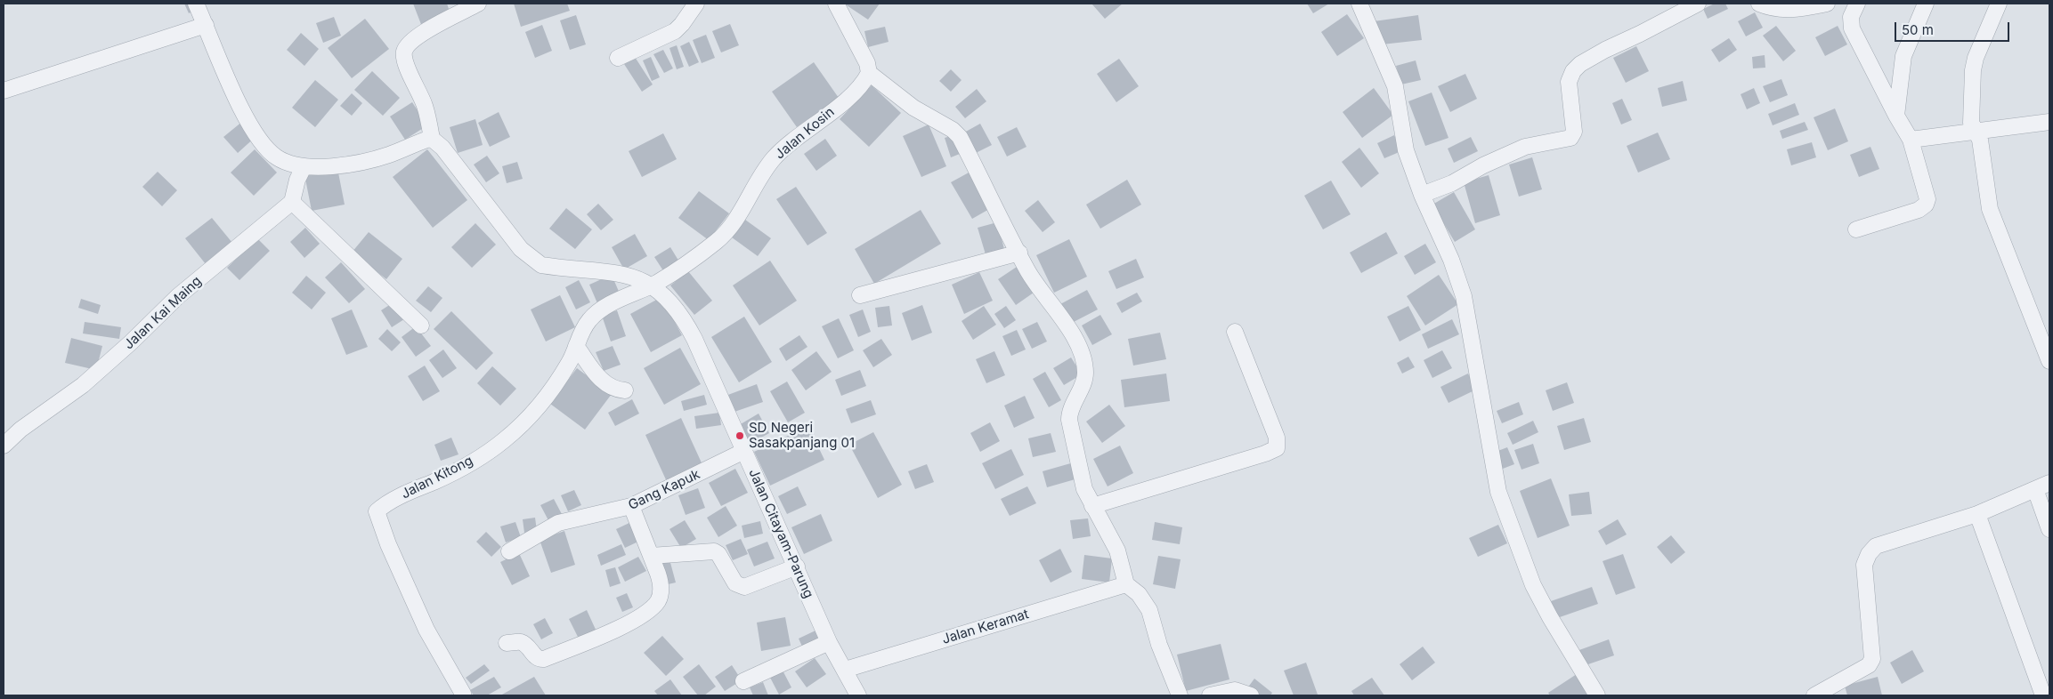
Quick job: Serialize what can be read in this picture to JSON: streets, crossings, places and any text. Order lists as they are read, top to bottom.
{
  "streets": {
    "street": [
      "Jalan Kosin",
      "Jalan Kai Maing",
      "Jalan Kitong",
      "Gang Kapuk",
      "Jalan Citayam-Parung",
      "Jalan Keramat"
    ]
  },
  "crossings": [
    ["Jalan Kosin", "Jalan Kitong"],
    ["Jalan Kosin", "Jalan Citayam-Parung"],
    ["Jalan Kitong", "Jalan Citayam-Parung"],
    ["Gang Kapuk", "Jalan Citayam-Parung"],
    ["Jalan Citayam-Parung", "Jalan Keramat"]
  ],
  "places": ["SD Negeri Sasakpanjang 01"],
  "scale_bar": "50 m"
}
